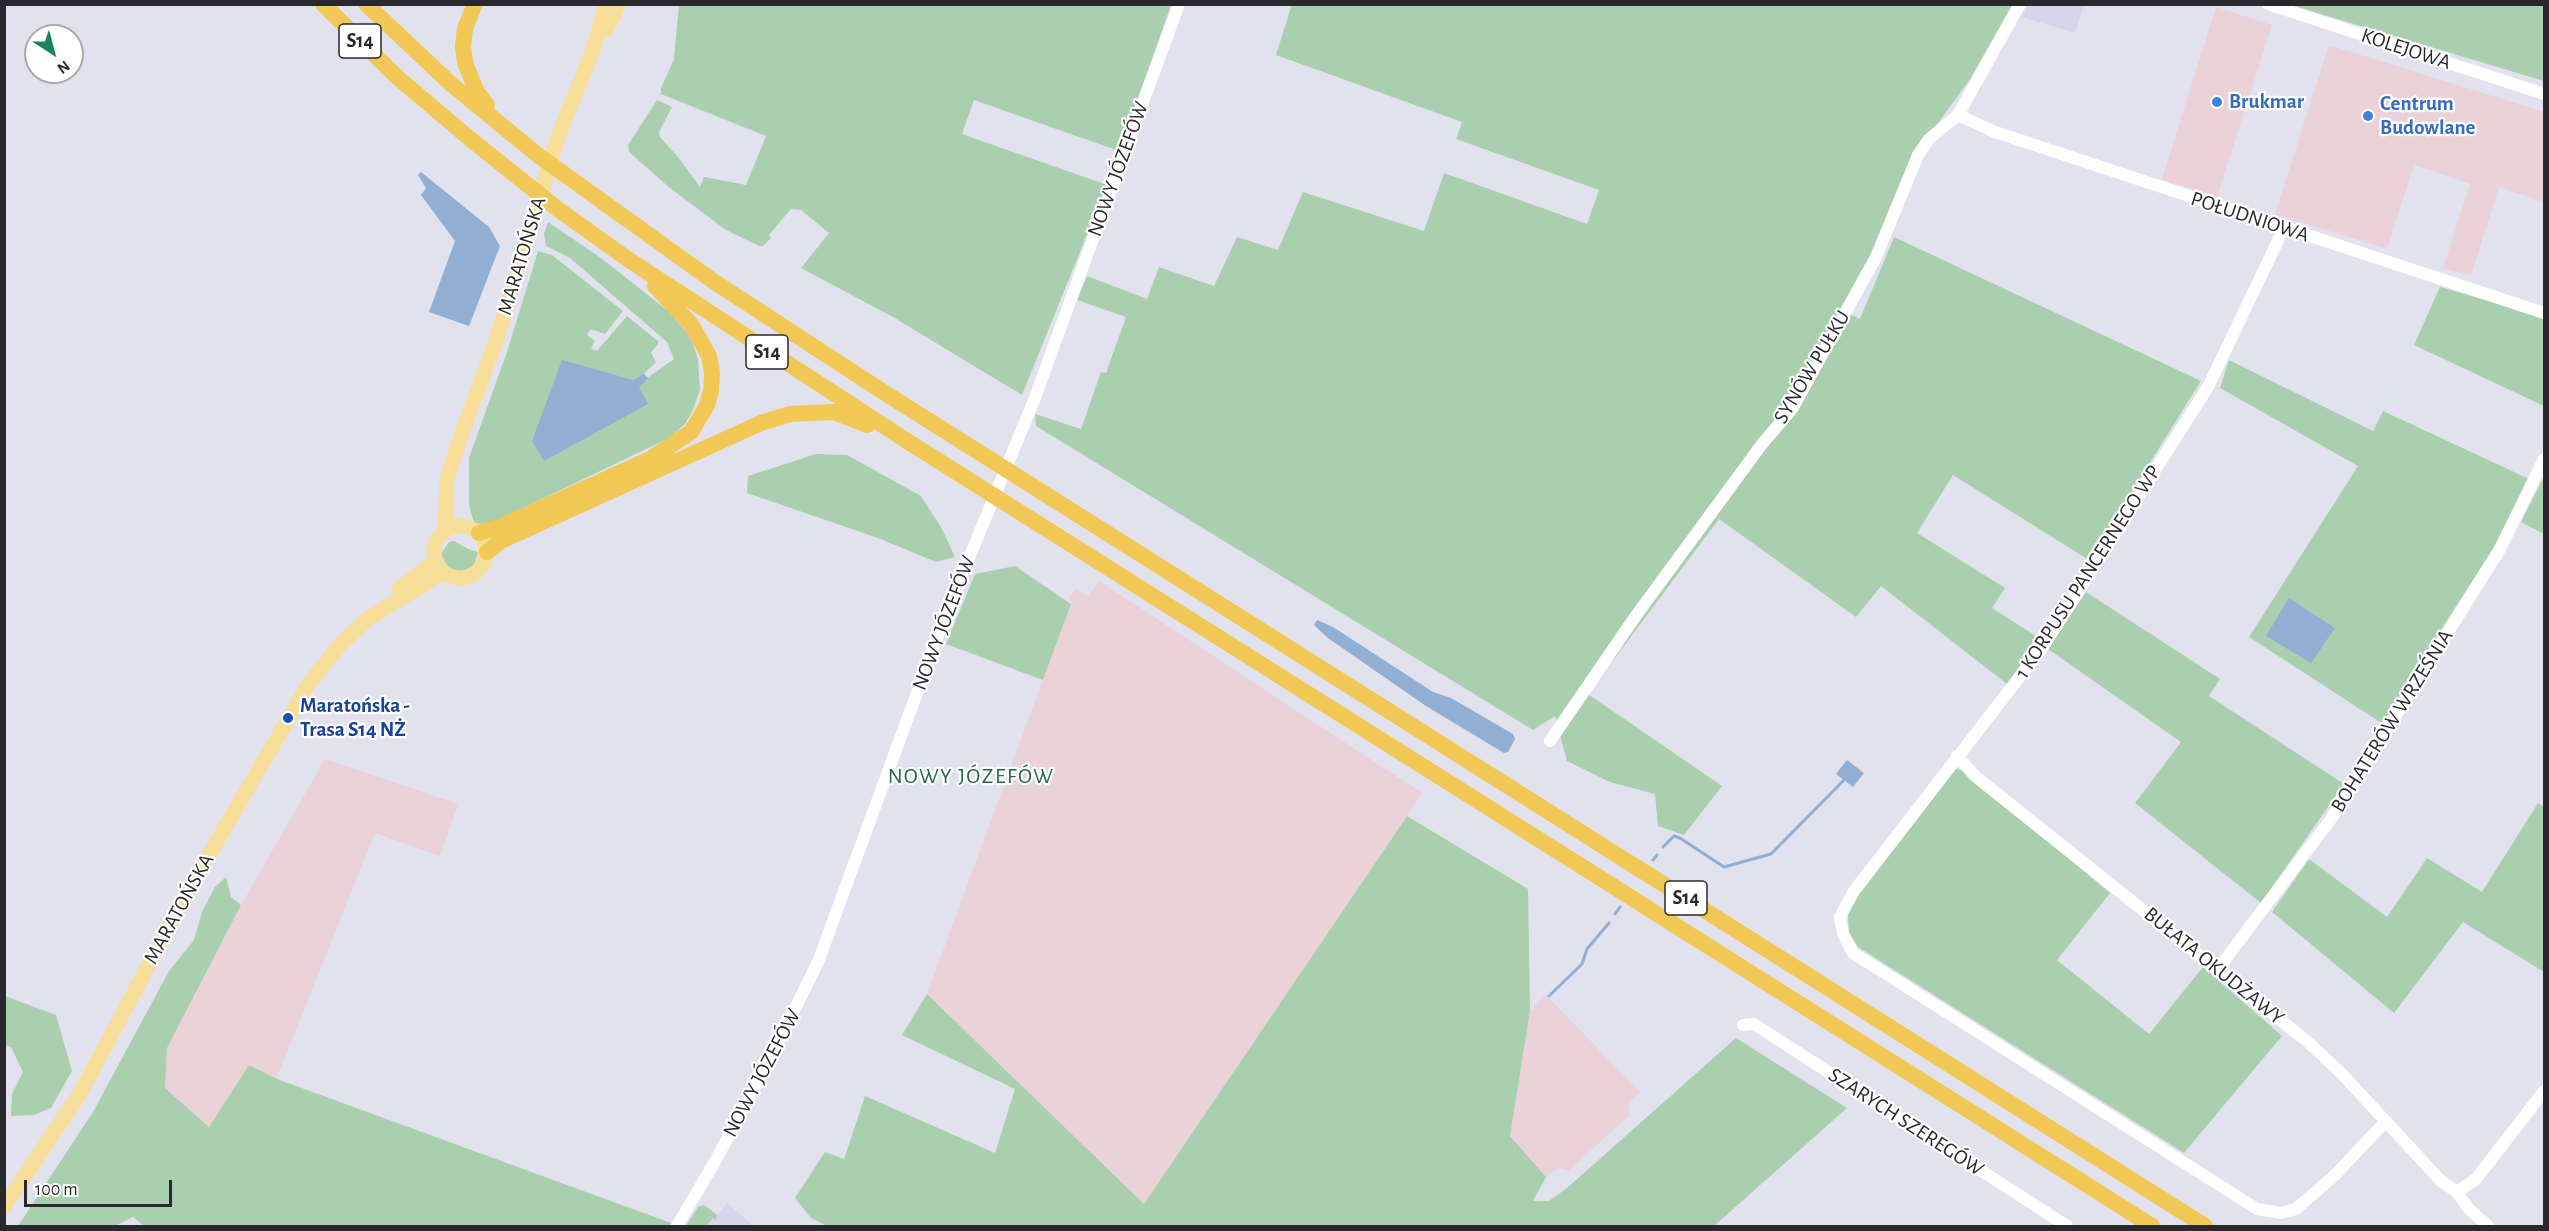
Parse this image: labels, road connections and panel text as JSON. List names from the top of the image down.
{
  "streets": {
    "highway": ["S14"],
    "main road": ["MARATOŃSKA"],
    "street": [
      "KOLEJOWA",
      "NOWY JÓZEFÓW",
      "POŁUDNIOWA",
      "SYNÓW PUŁKU",
      "1 KORPUSU PANCERNEGO WP",
      "BOHATERÓW WRZEŚNIA",
      "BUŁATA OKUDŻAWY",
      "SZARYCH SZEREGÓW"
    ]
  },
  "crossings": [
    ["POŁUDNIOWA", "SYNÓW PUŁKU"],
    ["POŁUDNIOWA", "1 KORPUSU PANCERNEGO WP"],
    ["1 KORPUSU PANCERNEGO WP", "BUŁATA OKUDŻAWY"],
    ["BOHATERÓW WRZEŚNIA", "BUŁATA OKUDŻAWY"]
  ],
  "districts": ["NOWY JÓZEFÓW"],
  "places": ["Brukmar", "Centrum Budowlane", "Maratońska - Trasa S14 NŻ"],
  "scale_bar": "100 m",
  "north": "bottom right"
}
